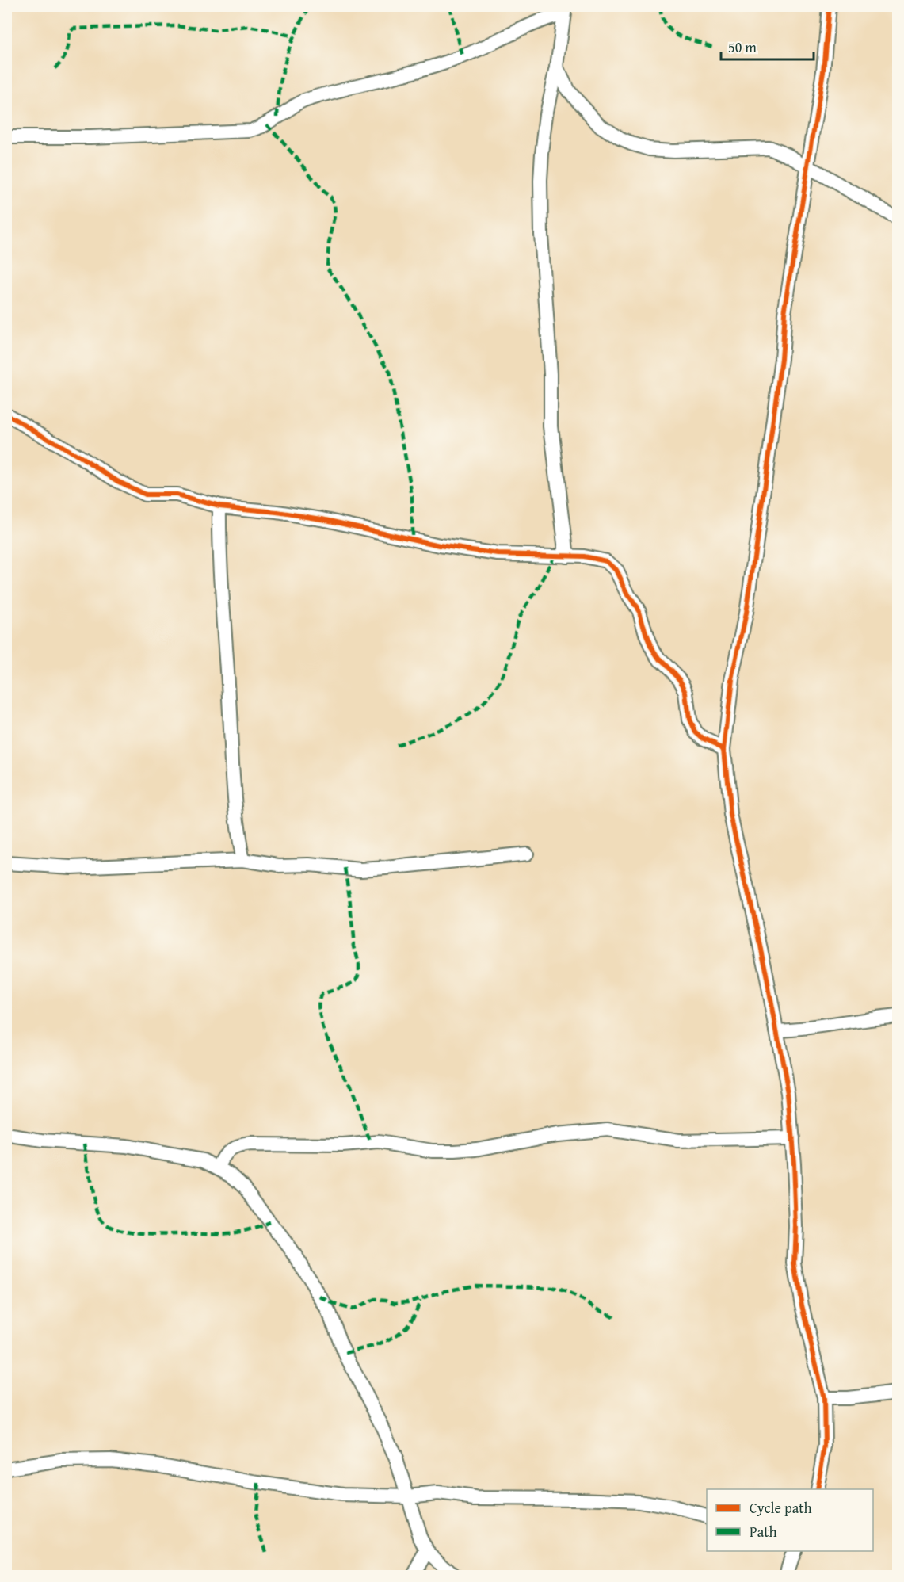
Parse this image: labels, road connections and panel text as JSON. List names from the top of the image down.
{
  "legend": ["Cycle path", "Path"],
  "scale_bar": "50 m"
}
